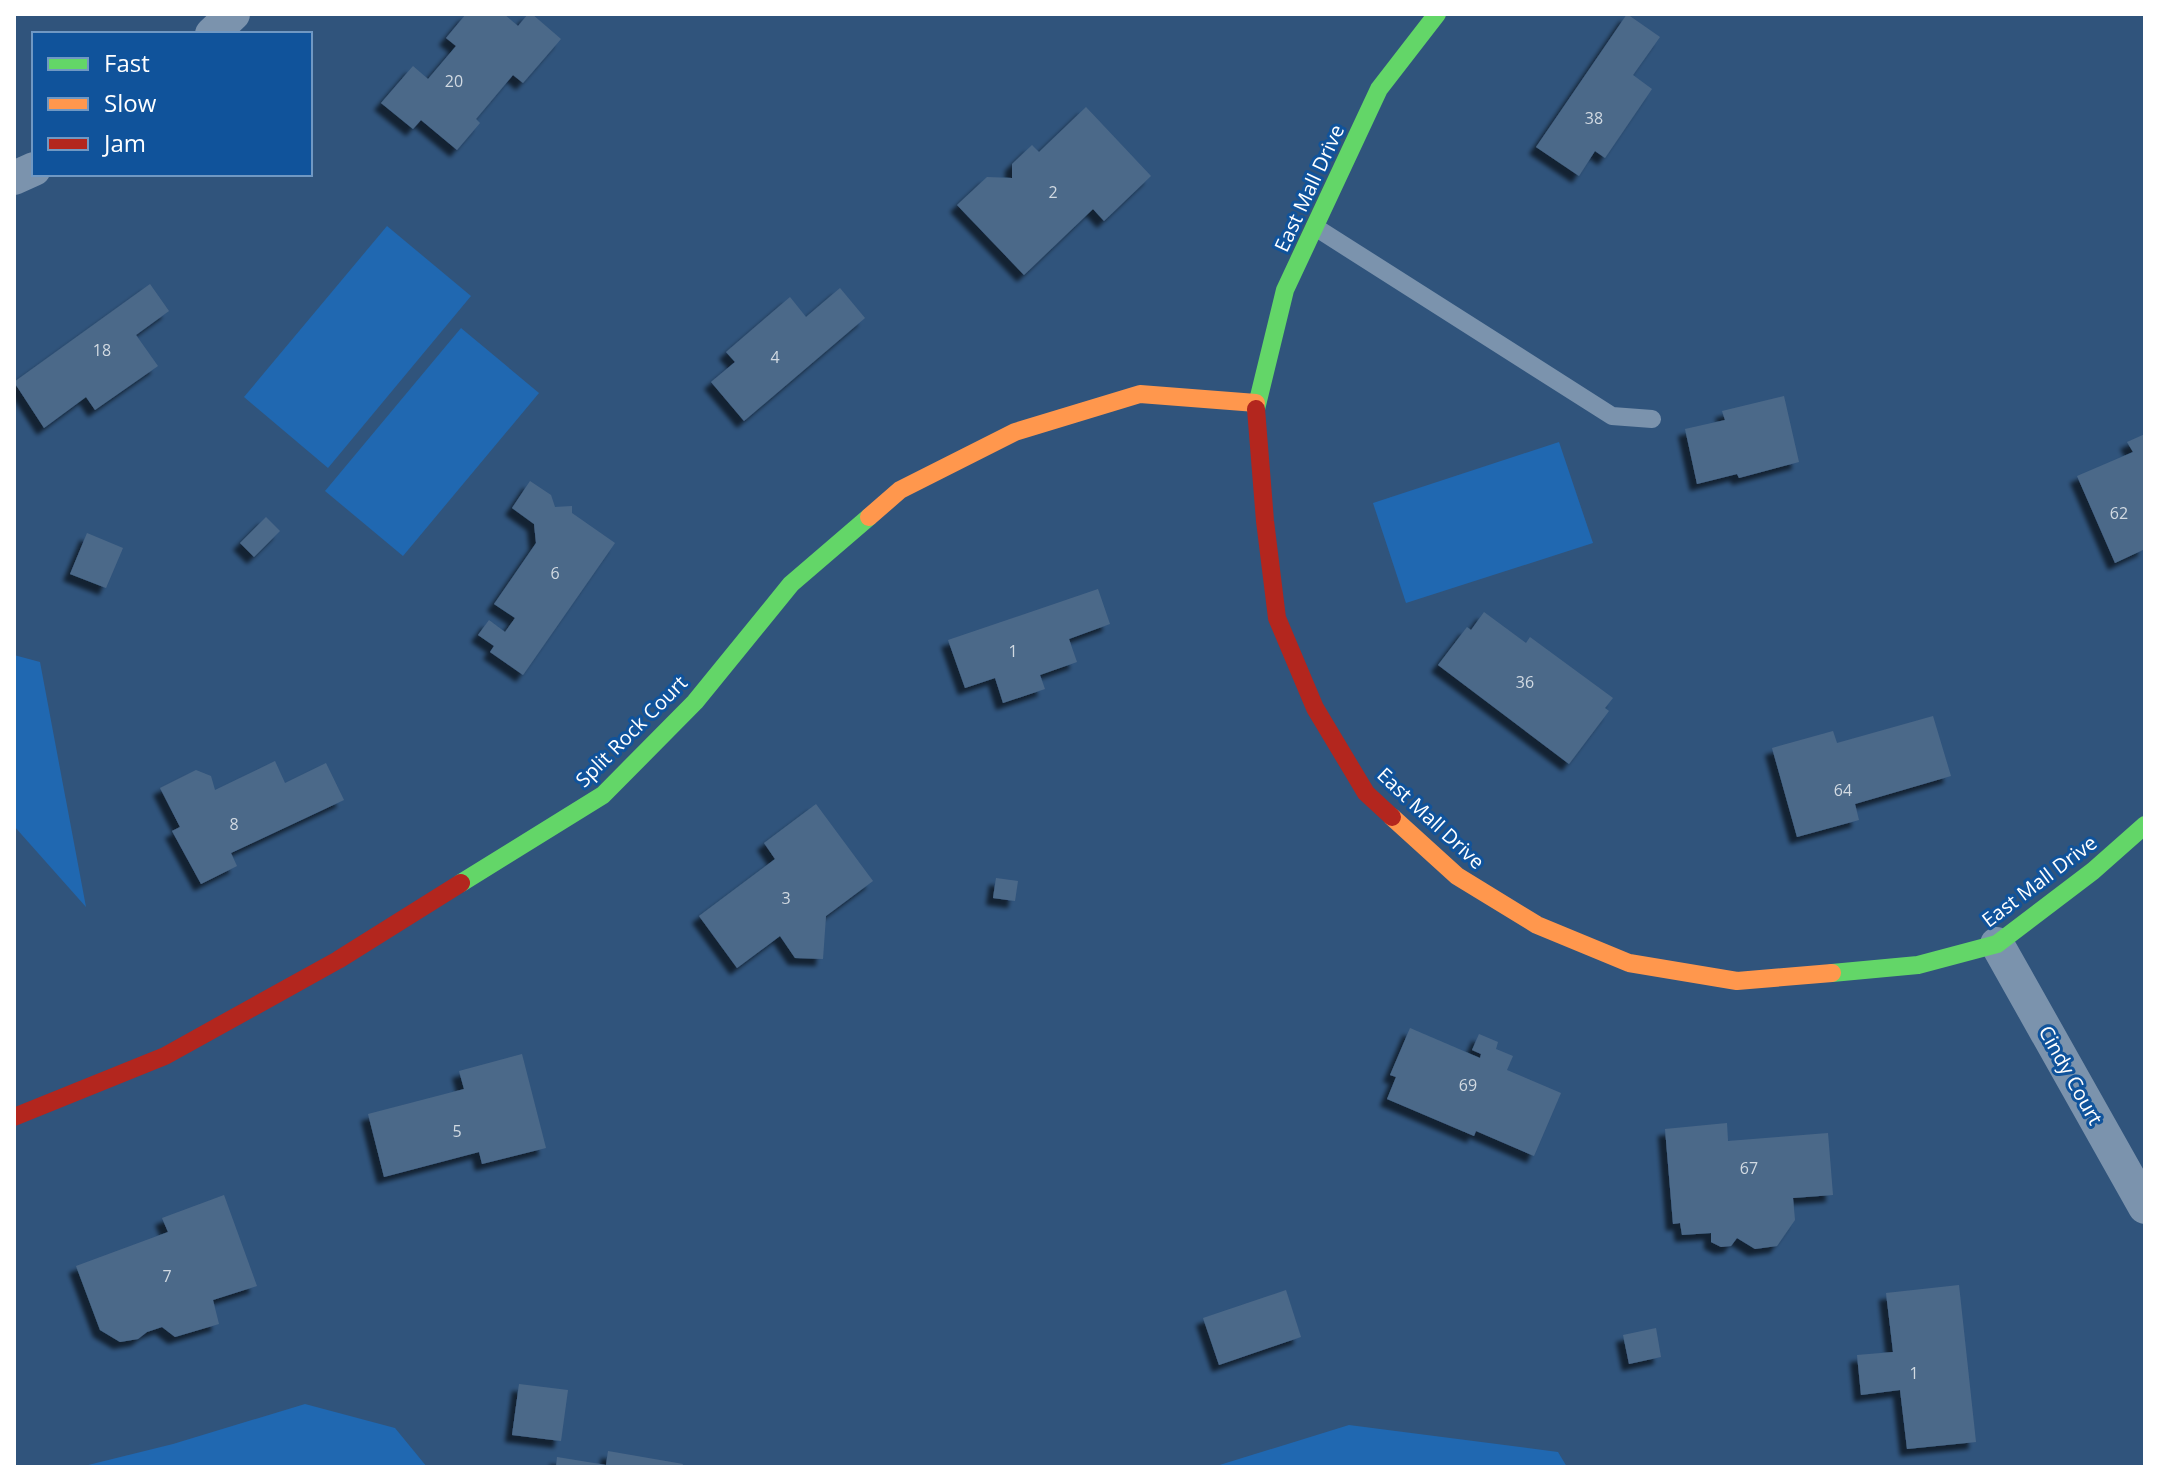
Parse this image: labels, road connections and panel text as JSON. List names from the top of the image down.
{
  "streets": {
    "street": ["East Mall Drive", "Split Rock Court", "Cindy Court"]
  },
  "crossings": [
    ["East Mall Drive", "Split Rock Court"],
    ["East Mall Drive", "Cindy Court"]
  ],
  "house_numbers": [
    "20",
    "38",
    "2",
    "18",
    "4",
    "62",
    "6",
    "1",
    "36",
    "64",
    "8",
    "3",
    "69",
    "5",
    "67",
    "7",
    "1"
  ],
  "legend": ["Fast", "Slow", "Jam"]
}
